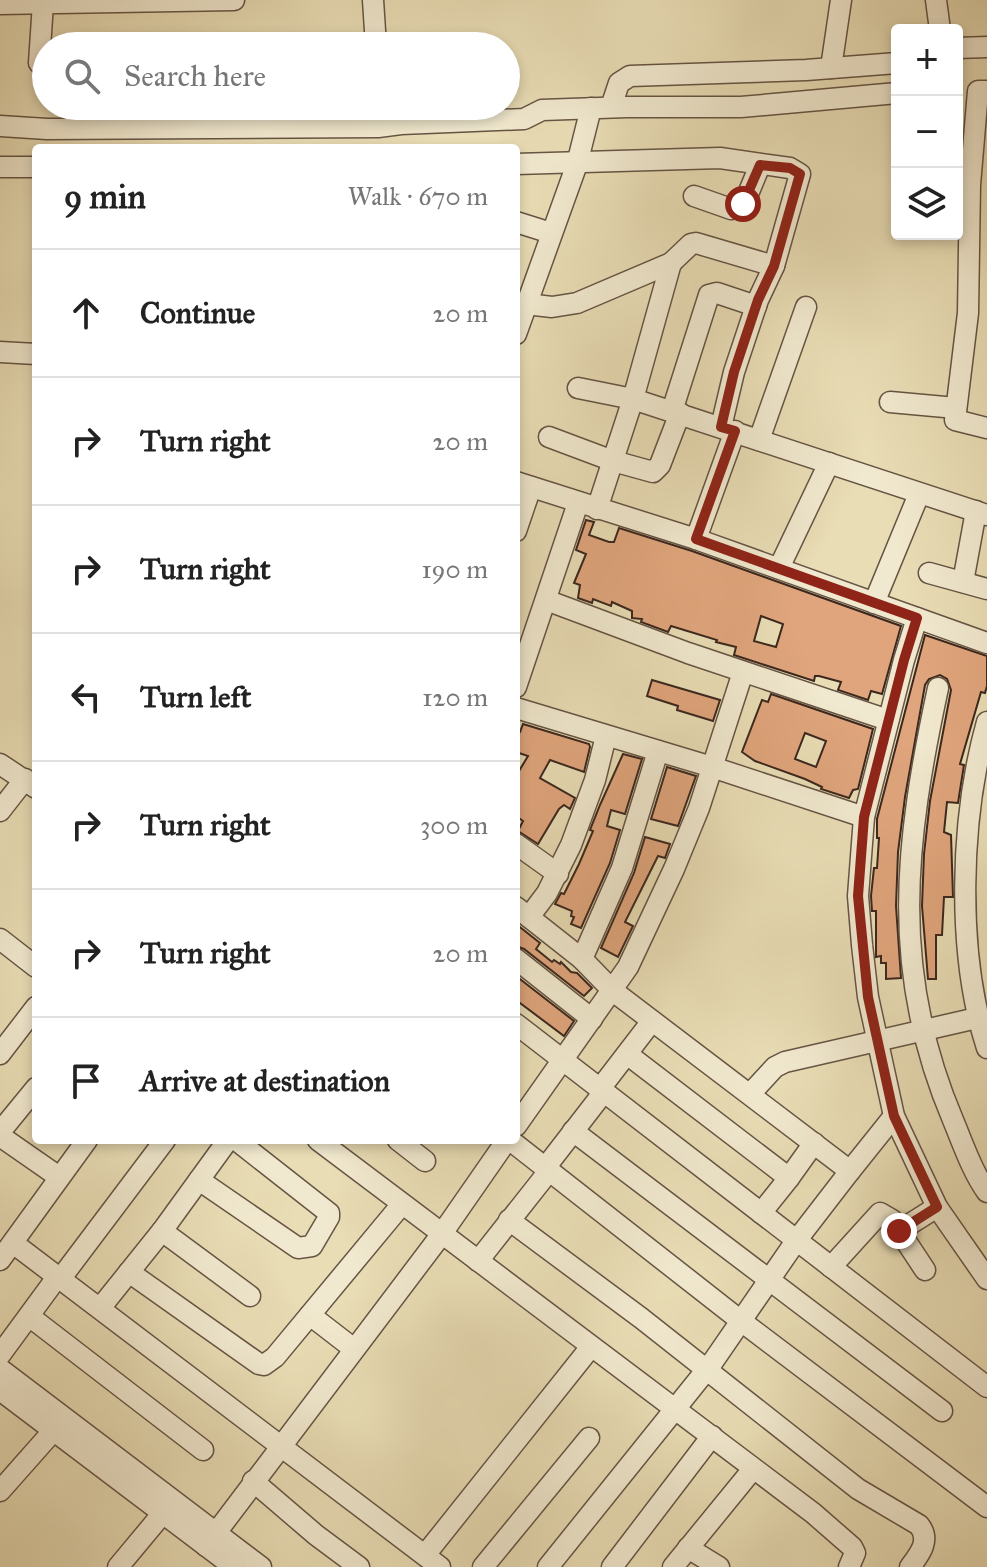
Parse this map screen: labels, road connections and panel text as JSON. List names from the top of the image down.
{
  "page": {
    "map_buttons": ["+", "−"],
    "search": "Search here",
    "heading": ["9 min", "Walk · 670 m"],
    "list": [
      ["Continue", "20 m"],
      ["Turn right", "20 m"],
      ["Turn right", "190 m"],
      ["Turn left", "120 m"],
      ["Turn right", "300 m"],
      ["Turn right", "20 m"],
      "Arrive at destination"
    ]
  }
}
